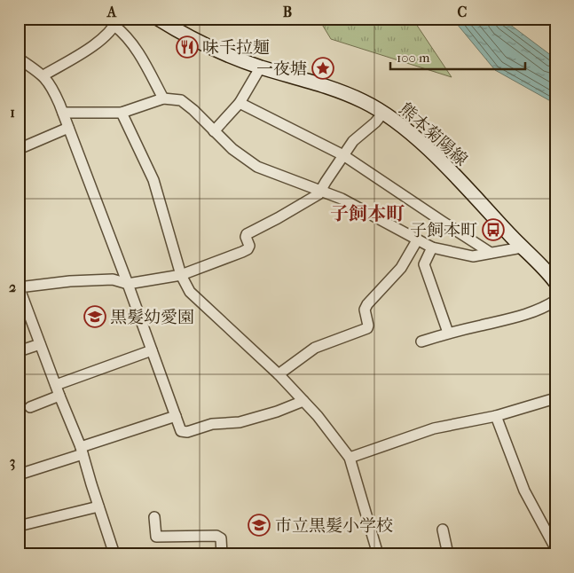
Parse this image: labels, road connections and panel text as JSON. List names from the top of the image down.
{
  "streets": {
    "main road": ["熊本菊陽線"]
  },
  "districts": ["子飼本町"],
  "places": {
    "restaurant": ["味千拉麺"],
    "place": ["一夜塘"],
    "bus stop": ["子飼本町"],
    "school or university": ["黒髪幼愛園", "市立黒髪小学校"]
  },
  "scale_bar": "100 m",
  "grid": {
    "columns": ["A", "B", "C"],
    "rows": ["1", "2", "3"]
  }
}
